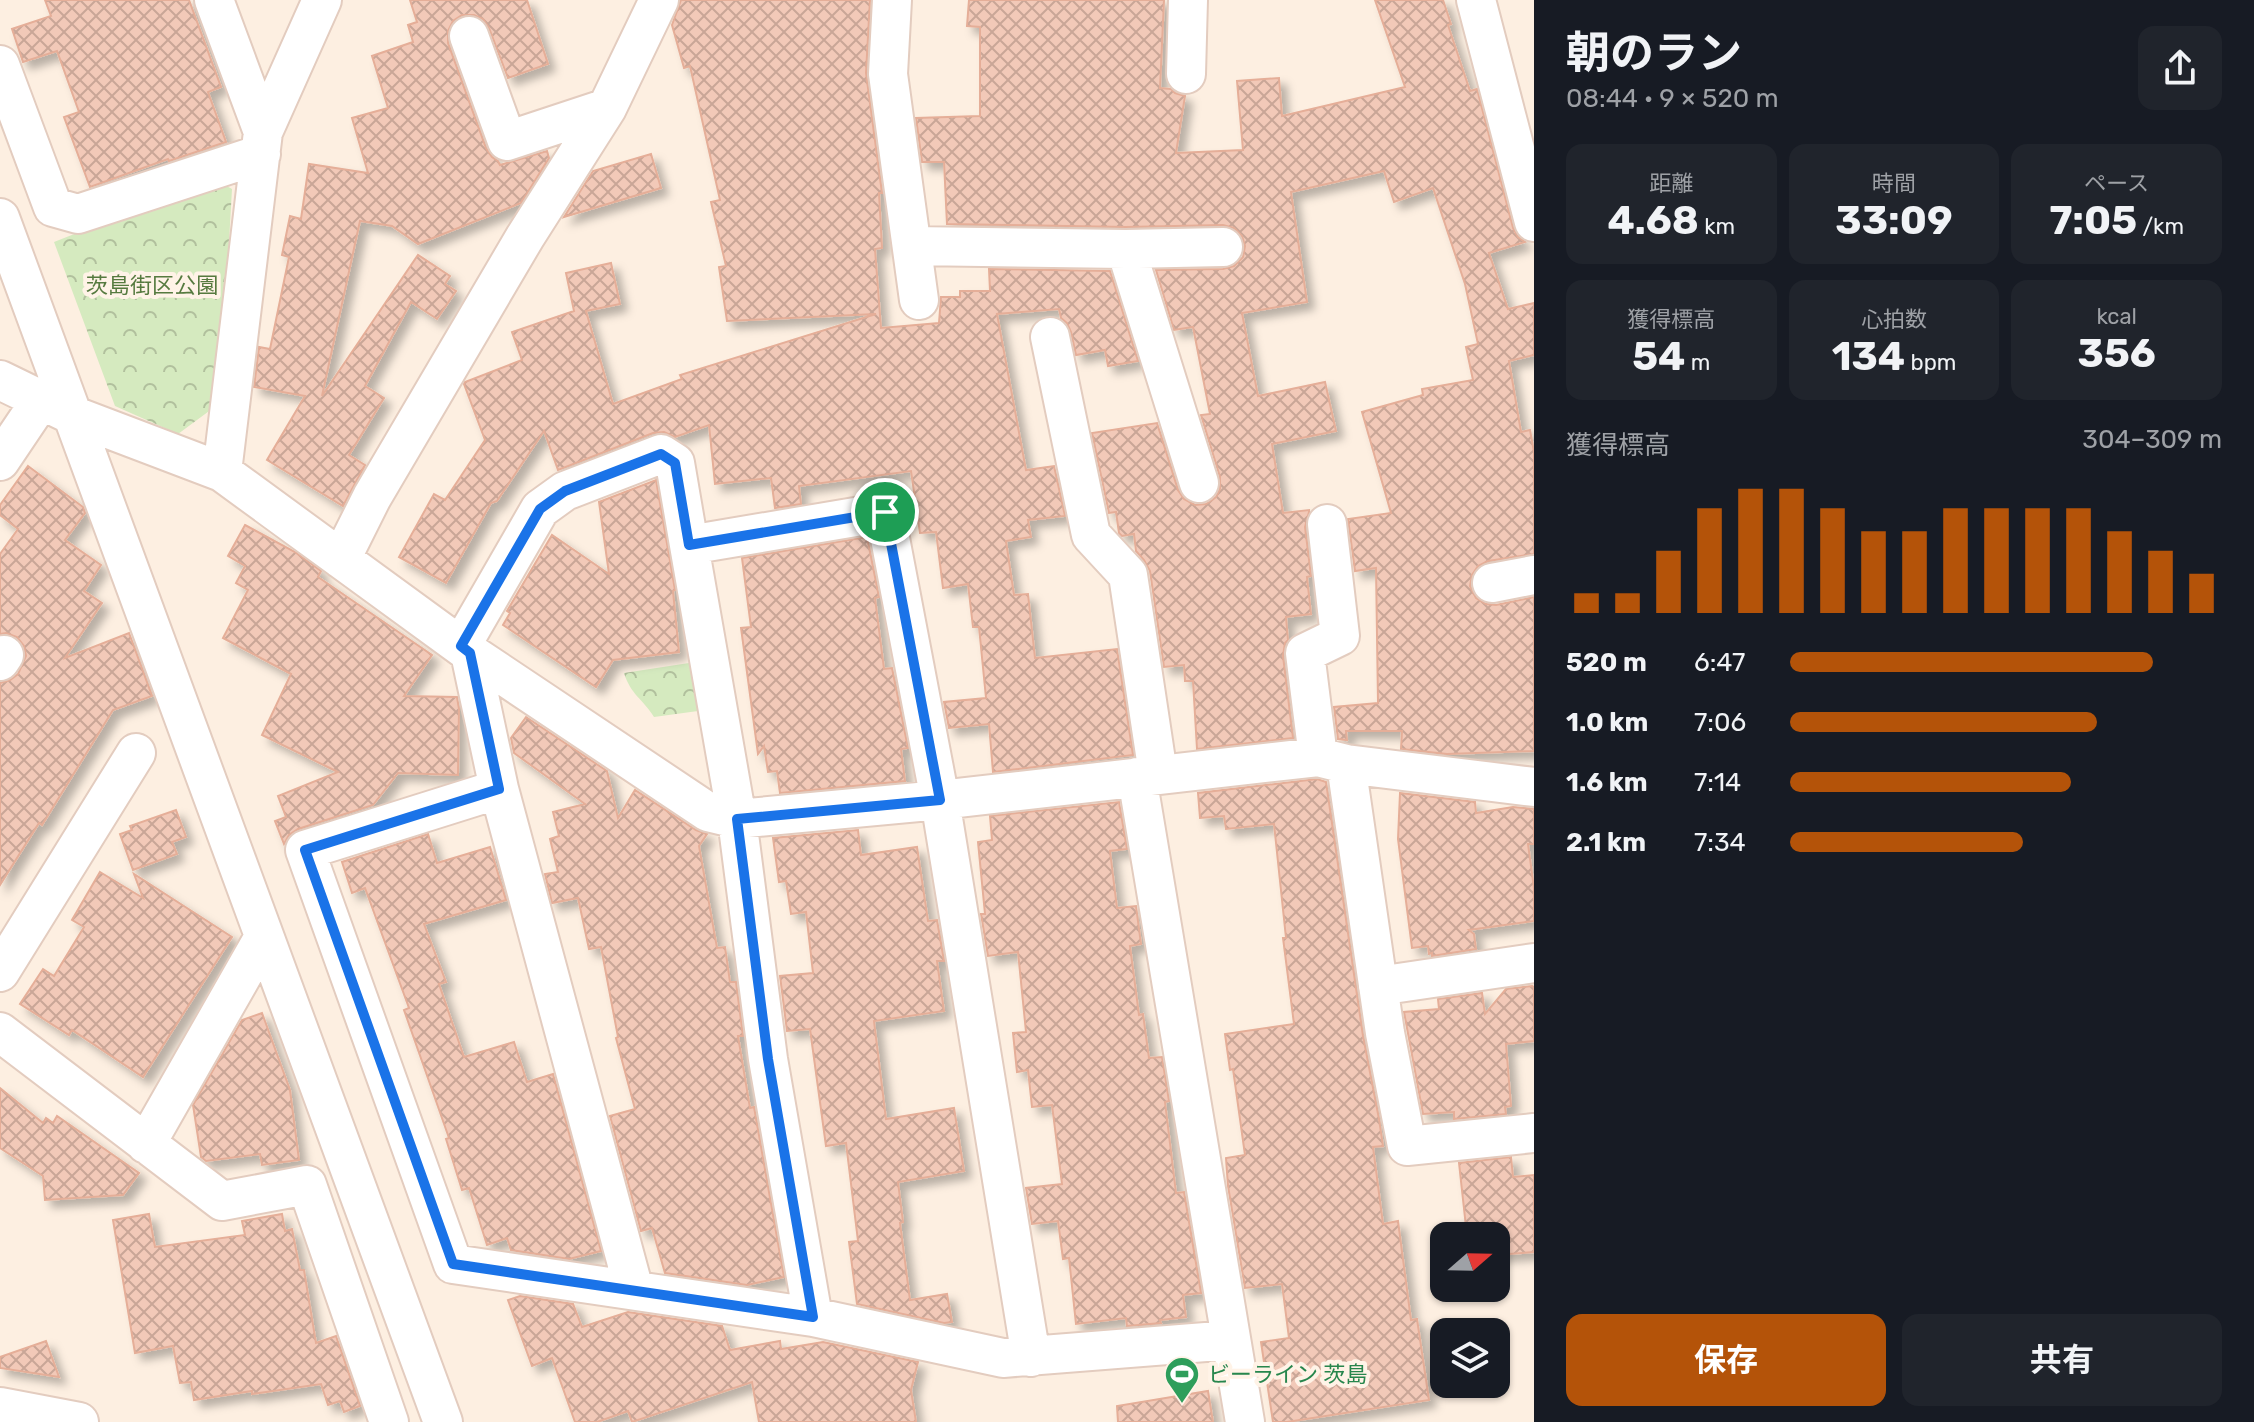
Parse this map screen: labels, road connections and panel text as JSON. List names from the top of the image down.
{
  "parks": ["茨島街区公園"],
  "places": {
    "sports": ["ビーライン 茨島"]
  },
  "north": "right",
  "page": {
    "heading": ["朝のラン", "08:44 · 9 × 520 m"],
    "stats": [
      ["距離", "4.68 km"],
      ["時間", "33:09"],
      ["ペース", "7:05 /km"],
      ["獲得標高", "54 m"],
      ["心拍数", "134 bpm"],
      ["kcal", "356"]
    ],
    "chart": ["獲得標高", "304–309 m"],
    "list": [
      {
        "name": "520 m",
        "note": "6:47"
      },
      {
        "name": "1.0 km",
        "note": "7:06"
      },
      {
        "name": "1.6 km",
        "note": "7:14"
      },
      {
        "name": "2.1 km",
        "note": "7:34"
      }
    ],
    "buttons": ["保存", "共有"]
  }
}
